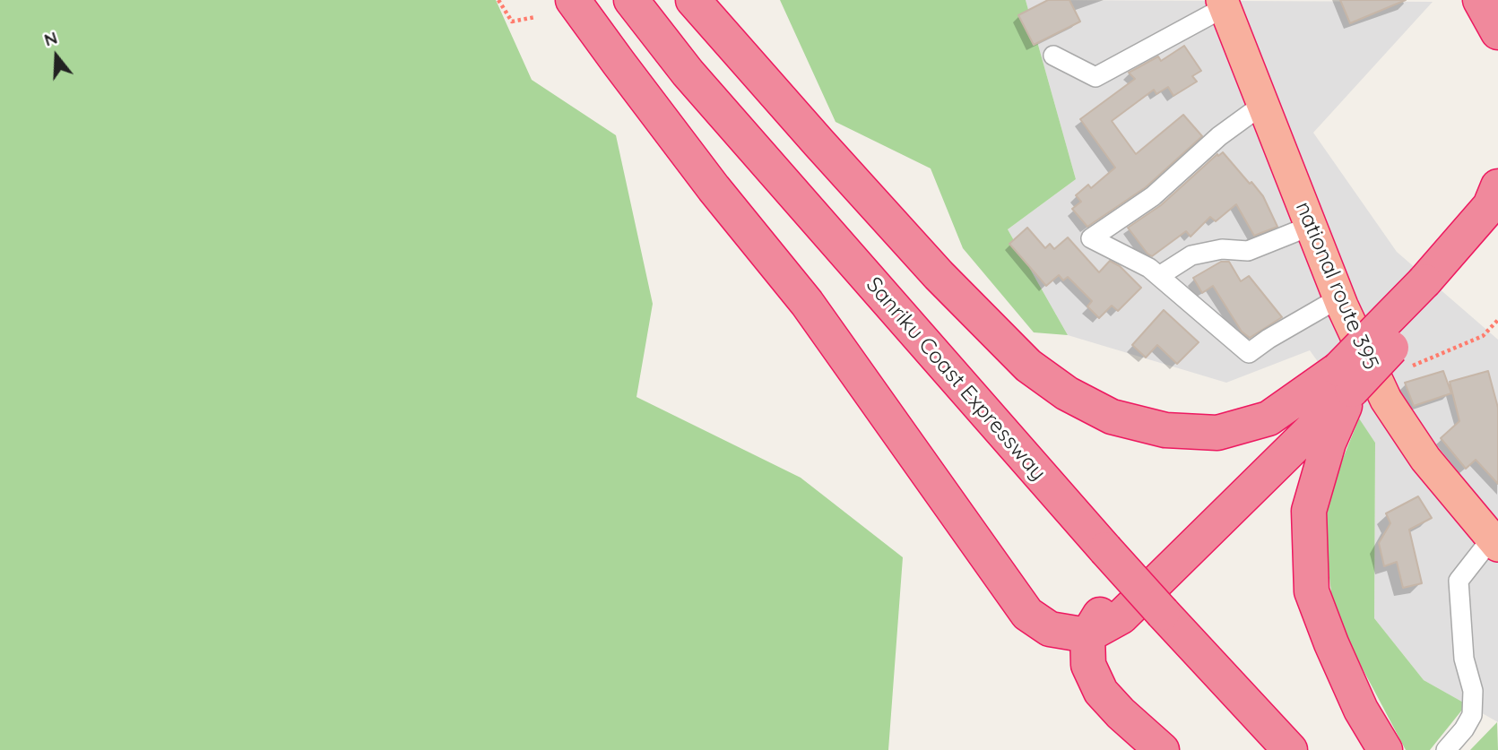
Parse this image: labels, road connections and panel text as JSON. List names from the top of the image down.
{
  "streets": {
    "highway": ["national route 395", "Sanriku Coast Expressway"]
  },
  "north": "top"
}
